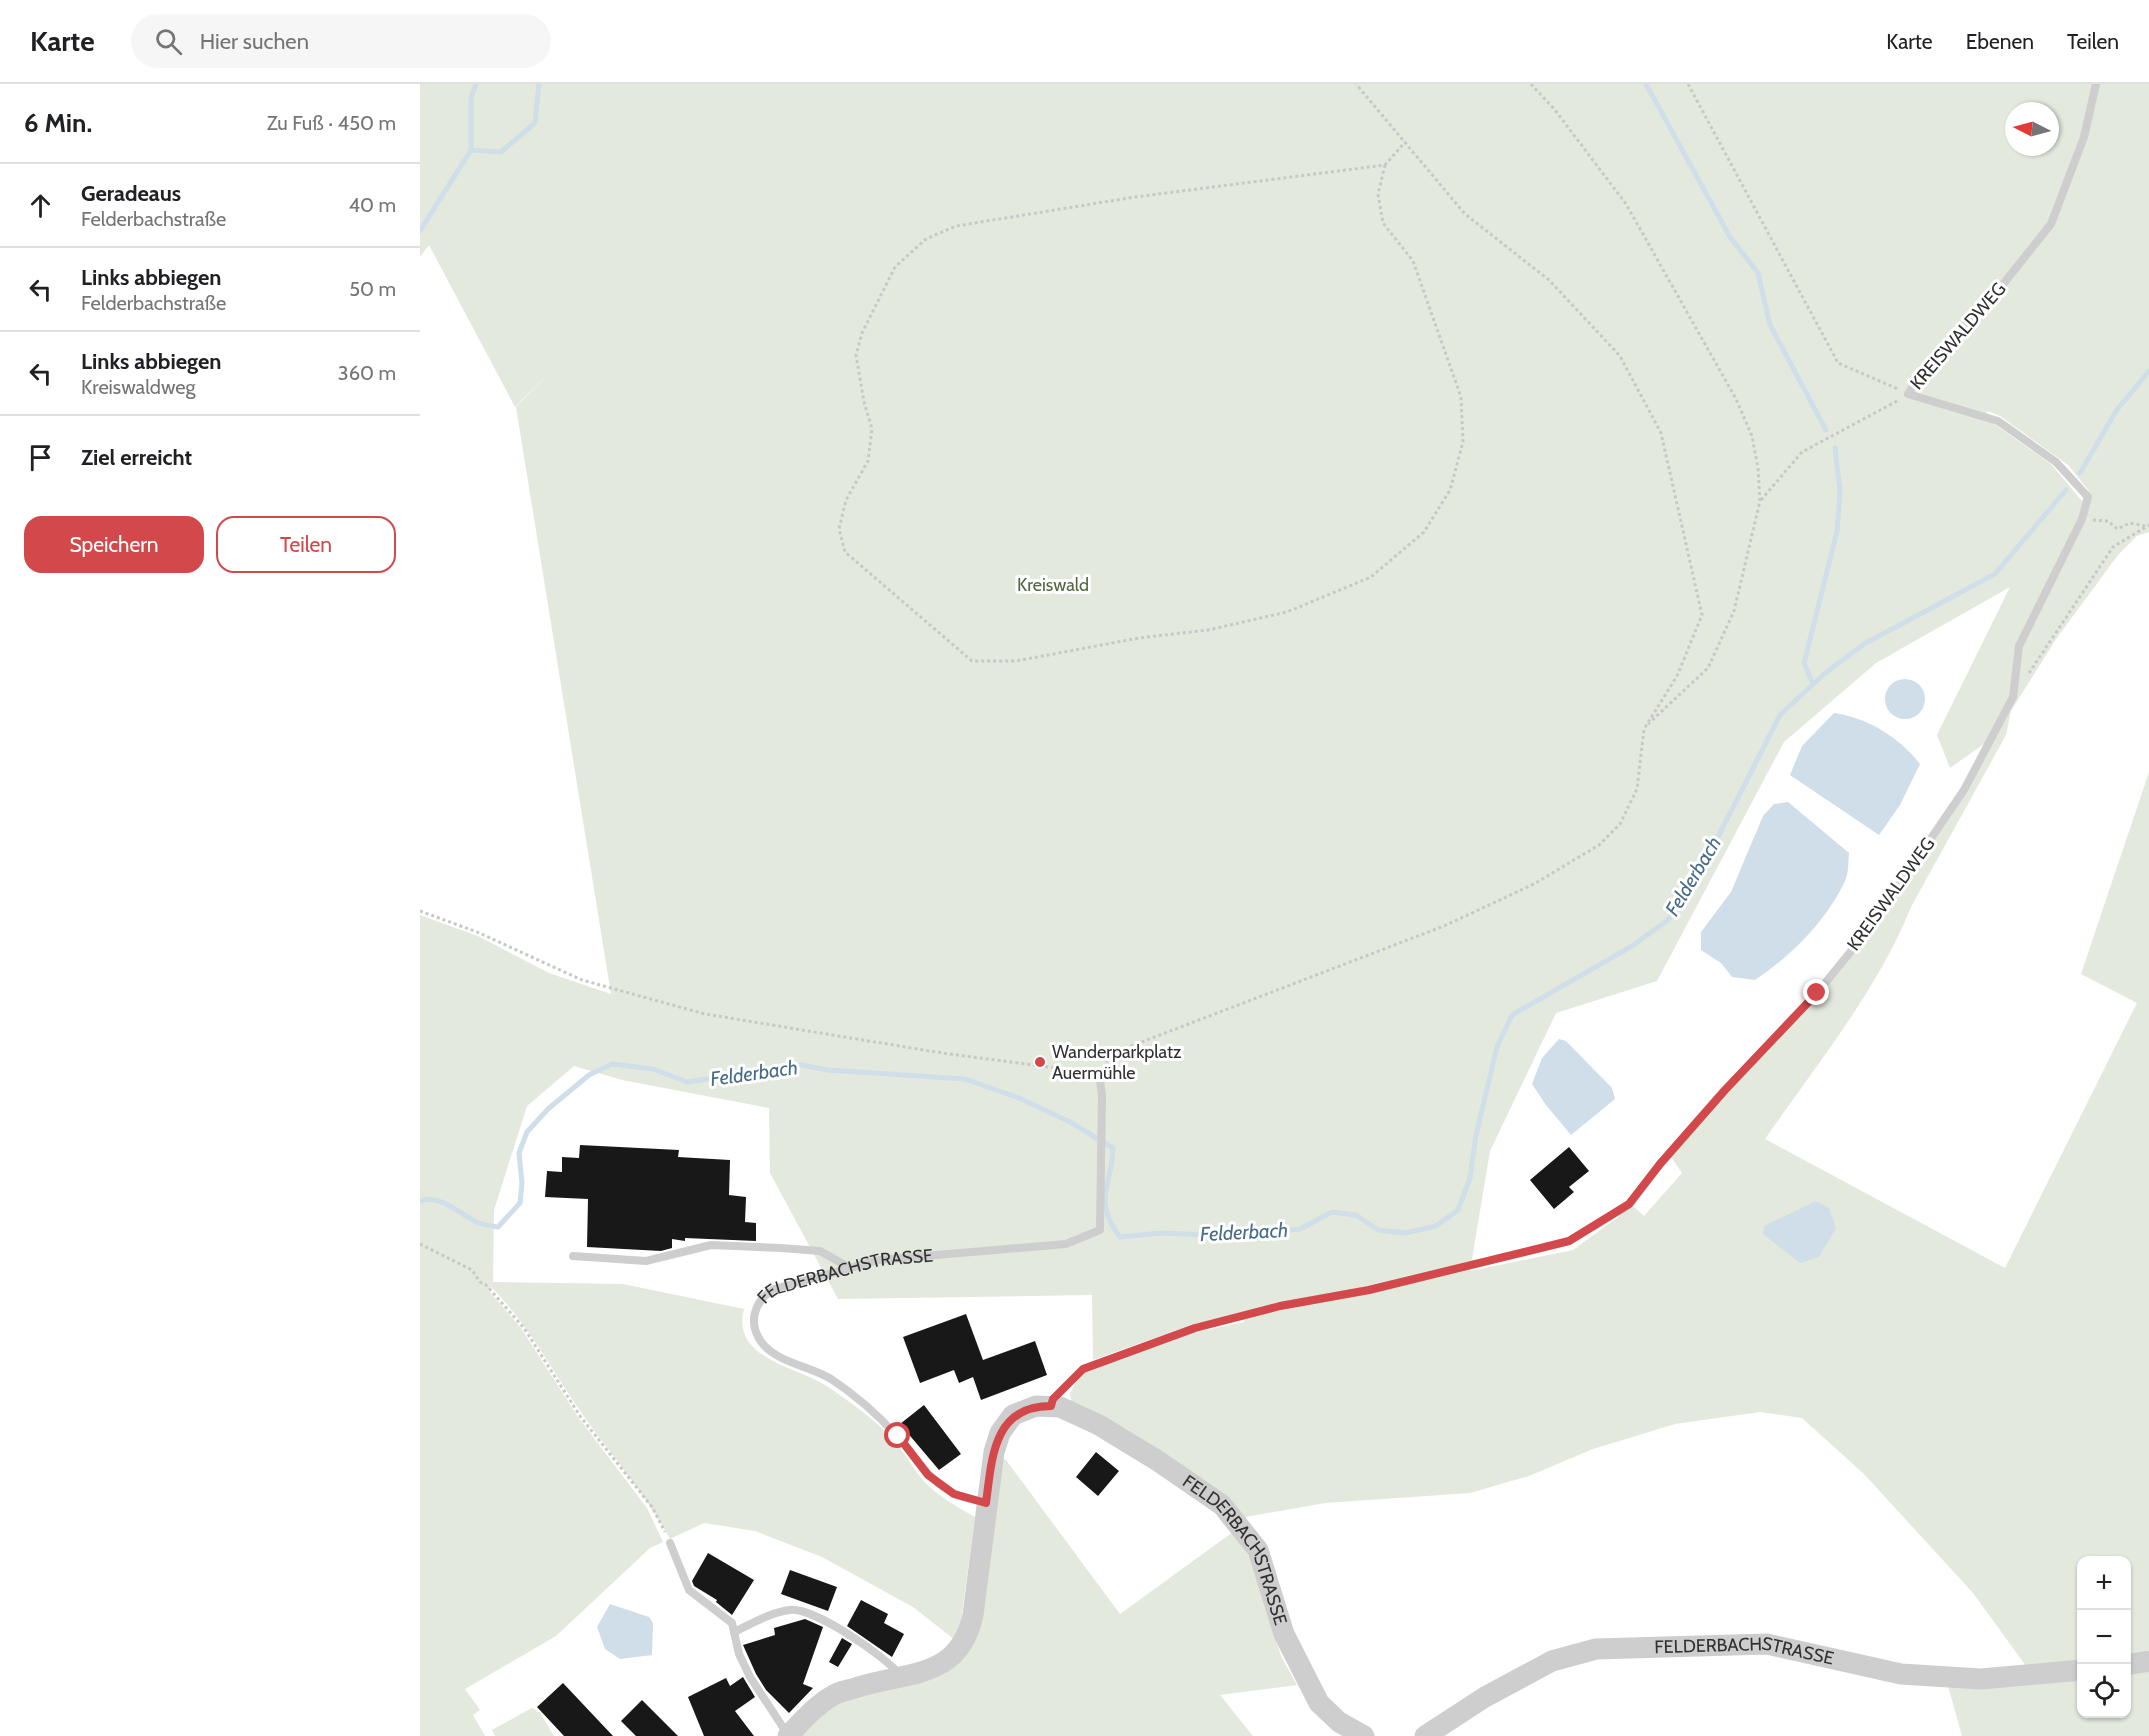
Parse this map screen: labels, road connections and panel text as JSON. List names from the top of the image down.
{
  "streets": {
    "street": ["FELDERBACHSTRASSE"],
    "lane": ["KREISWALDWEG"]
  },
  "crossings": [
    ["KREISWALDWEG", "FELDERBACHSTRASSE"]
  ],
  "water": ["Felderbach"],
  "parks": ["Kreiswald"],
  "places": ["Wanderparkplatz Auermühle"],
  "north": "left",
  "page": {
    "header": "Karte",
    "search": "Hier suchen",
    "nav": ["Karte", "Ebenen", "Teilen"],
    "heading": ["6 Min.", "Zu Fuß · 450 m"],
    "list": [
      ["Geradeaus", "Felderbachstraße", "40 m"],
      ["Links abbiegen", "Felderbachstraße", "50 m"],
      ["Links abbiegen", "Kreiswaldweg", "360 m"],
      "Ziel erreicht"
    ],
    "buttons": ["Speichern", "Teilen"],
    "map_buttons": ["+", "−"]
  }
}
